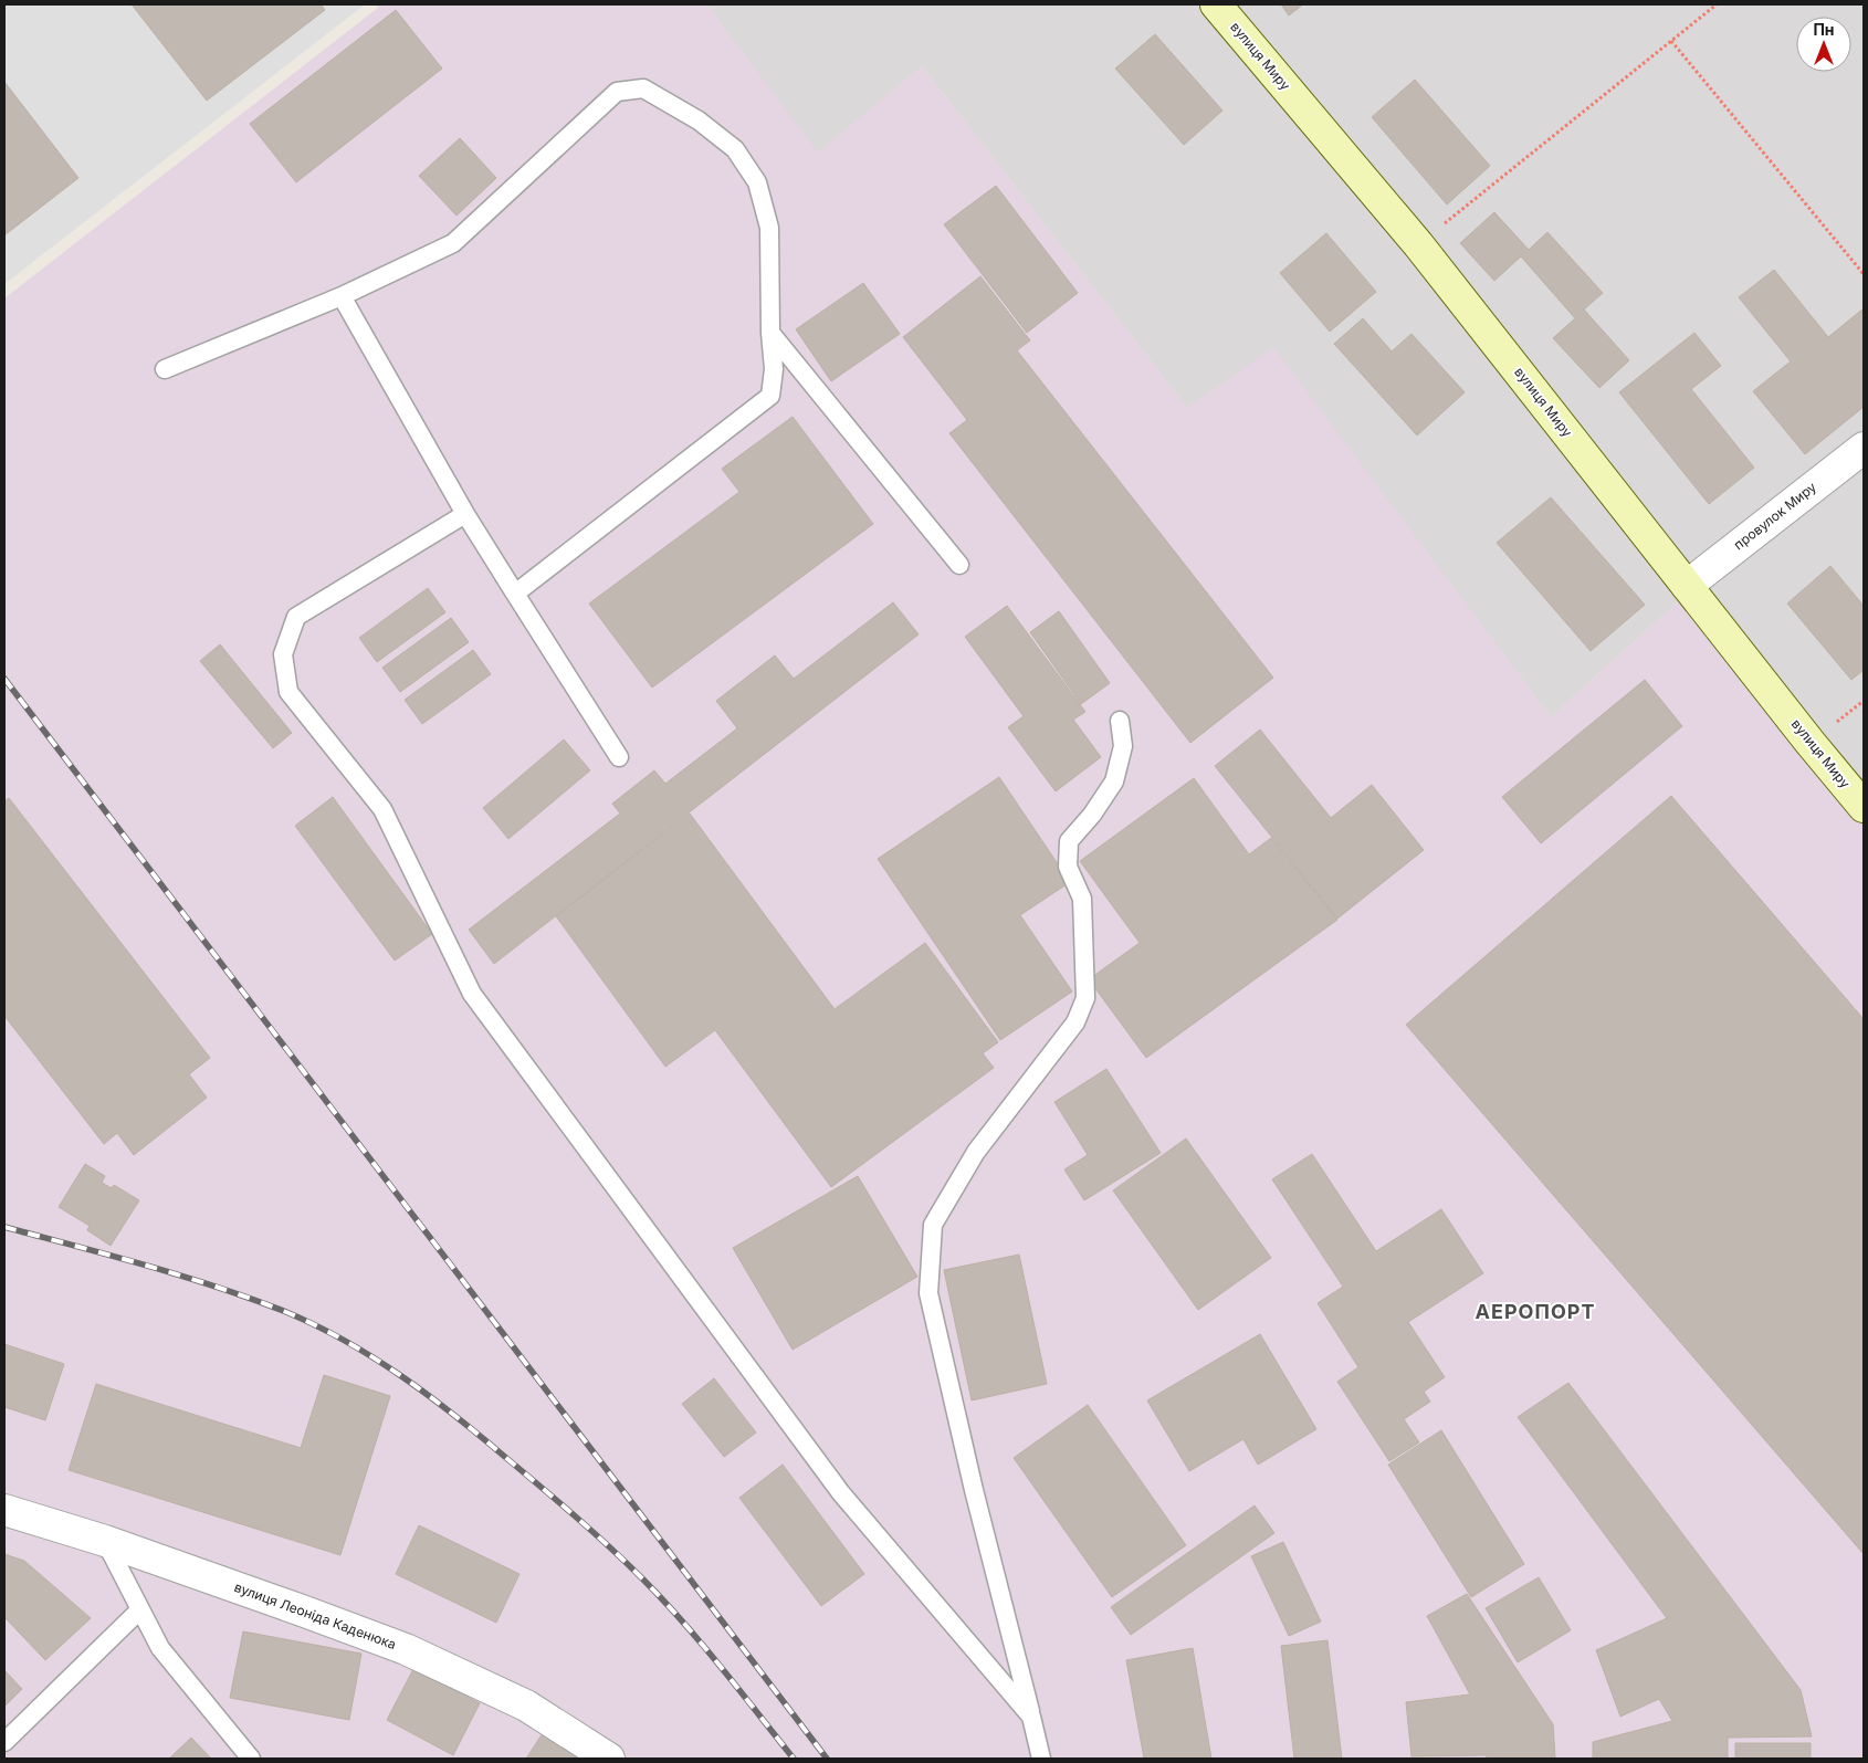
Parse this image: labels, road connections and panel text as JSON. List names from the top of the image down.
{
  "streets": {
    "main road": ["вулиця Миру"],
    "street": ["провулок Миру", "вулиця Леоніда Каденюка"]
  },
  "crossings": [
    ["вулиця Миру", "провулок Миру"]
  ],
  "districts": ["АЕРОПОРТ"],
  "north": "top"
}
